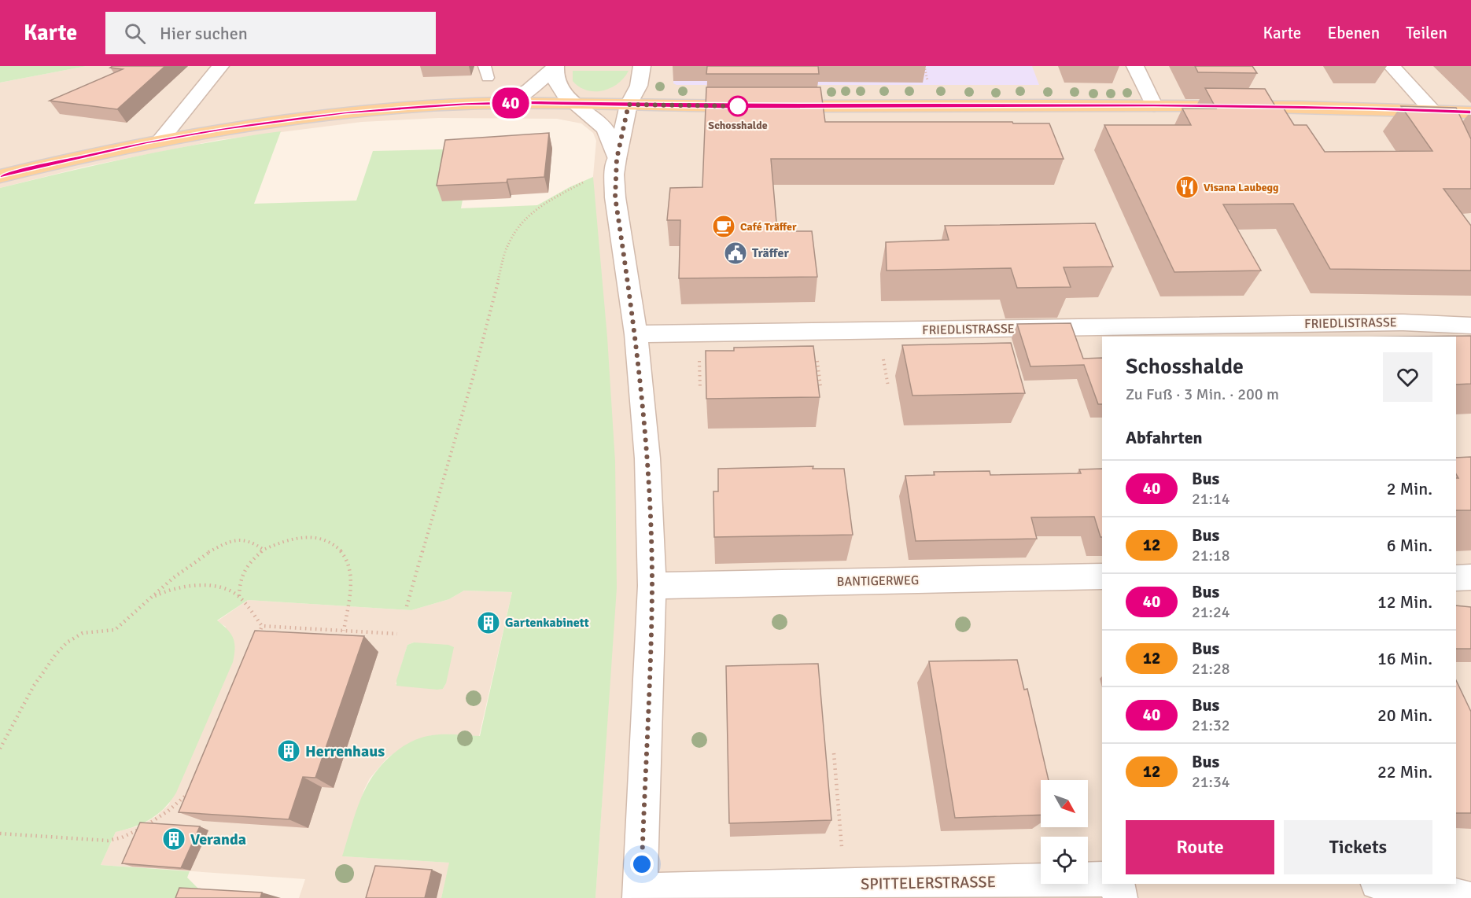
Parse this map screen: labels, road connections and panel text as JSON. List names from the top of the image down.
{
  "streets": {
    "street": ["FRIEDLISTRASSE", "BANTIGERWEG", "SPITTELERSTRASSE"]
  },
  "places": {
    "other": ["Schosshalde"],
    "restaurant": ["Visana Laubegg"],
    "cafe": ["Café Träffer"],
    "public building": ["Träffer"],
    "building": ["Gartenkabinett", "Herrenhaus", "Veranda"]
  },
  "lines": ["bus line 40"],
  "north": "bottom right",
  "page": {
    "header": "Karte",
    "search": "Hier suchen",
    "nav": ["Karte", "Ebenen", "Teilen"],
    "on_map": "40",
    "heading": [
      ["Schosshalde", "Zu Fuß · 3 Min. · 200 m"],
      "Abfahrten"
    ],
    "list": [
      {
        "mark": "40",
        "name": "Bus",
        "note": "21:14",
        "value": "2 Min."
      },
      {
        "mark": "12",
        "name": "Bus",
        "note": "21:18",
        "value": "6 Min."
      },
      {
        "mark": "40",
        "name": "Bus",
        "note": "21:24",
        "value": "12 Min."
      },
      {
        "mark": "12",
        "name": "Bus",
        "note": "21:28",
        "value": "16 Min."
      },
      {
        "mark": "40",
        "name": "Bus",
        "note": "21:32",
        "value": "20 Min."
      },
      {
        "mark": "12",
        "name": "Bus",
        "note": "21:34",
        "value": "22 Min."
      }
    ],
    "buttons": ["Route", "Tickets"]
  }
}
